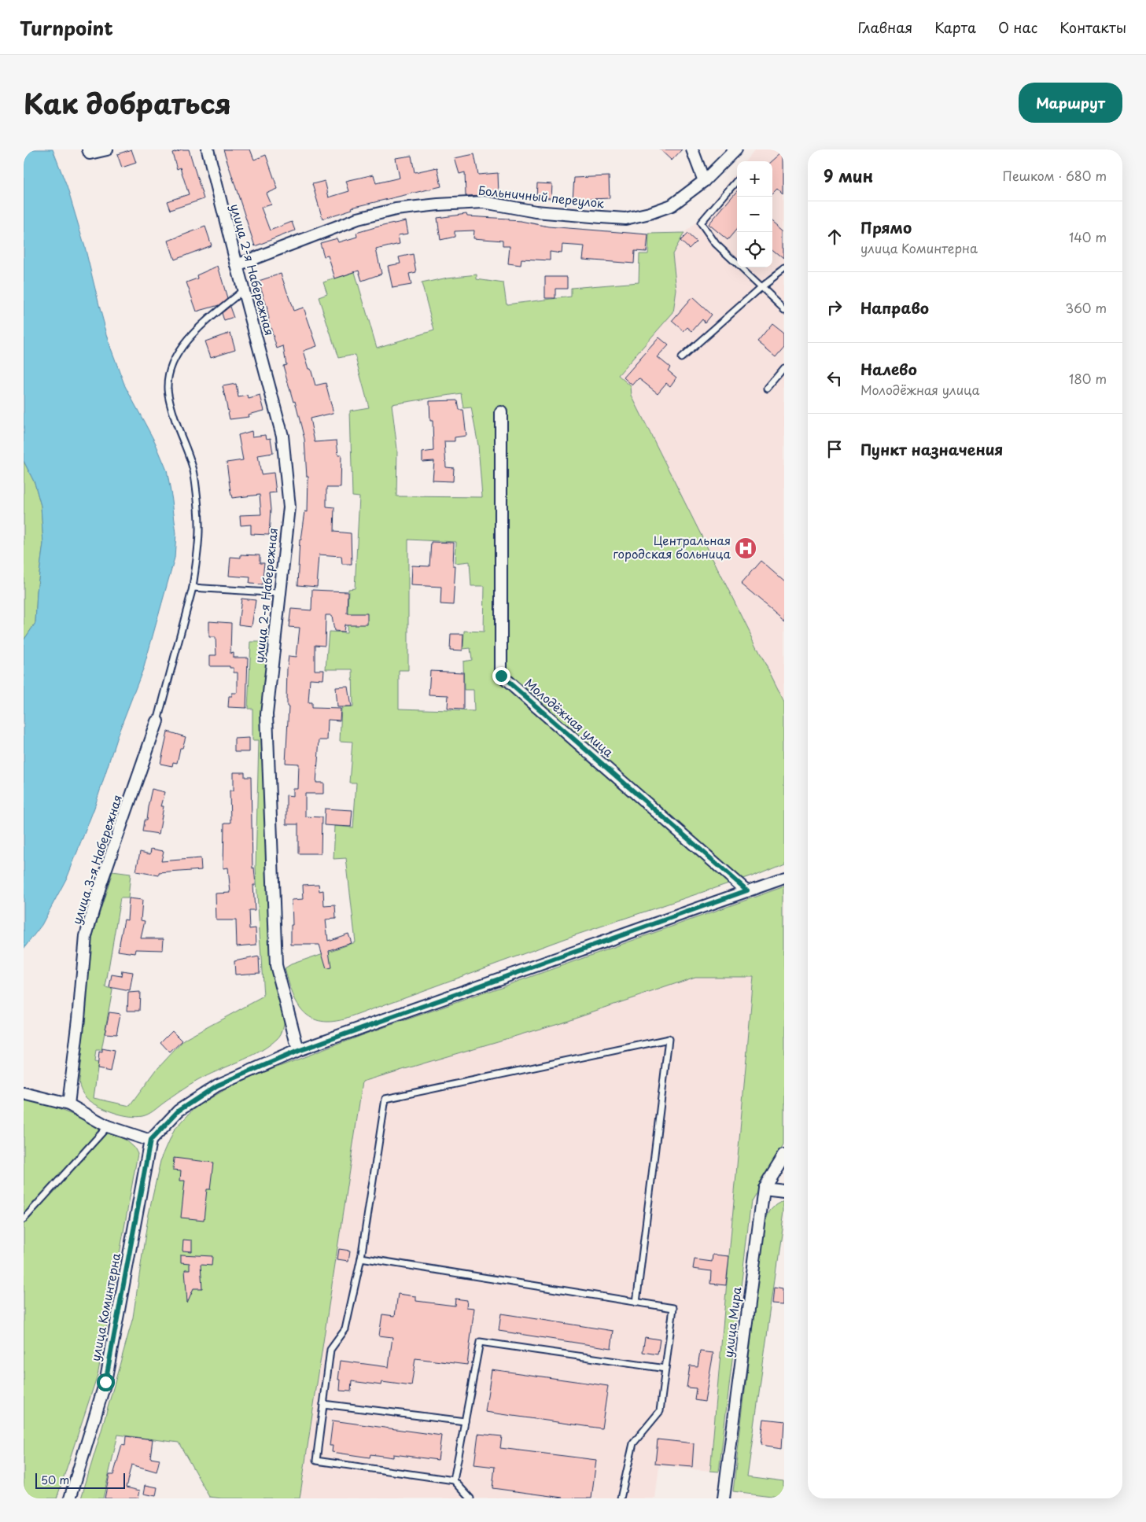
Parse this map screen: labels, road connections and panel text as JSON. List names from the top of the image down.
{
  "streets": {
    "street": [
      "Больничный переулок",
      "улица 2-я Набережная",
      "Молодёжная улица",
      "улица 3-я Набережная",
      "улица Коминтерна",
      "улица Мира"
    ]
  },
  "crossings": [
    ["Больничный переулок", "улица 2-я Набережная"]
  ],
  "places": {
    "hospital": ["Центральная городская больница"]
  },
  "scale_bar": "50 m",
  "page": {
    "header": "Turnpoint",
    "nav": [
      "Главная",
      "Карта",
      "О нас",
      "Контакты"
    ],
    "title": "Как добраться",
    "buttons": "Маршрут",
    "heading": ["9 мин", "Пешком · 680 m"],
    "map_buttons": ["+", "−"],
    "list": [
      ["Прямо", "улица Коминтерна", "140 m"],
      ["Направо", "360 m"],
      ["Налево", "Молодёжная улица", "180 m"],
      "Пункт назначения"
    ],
    "scale": "50 m"
  }
}
